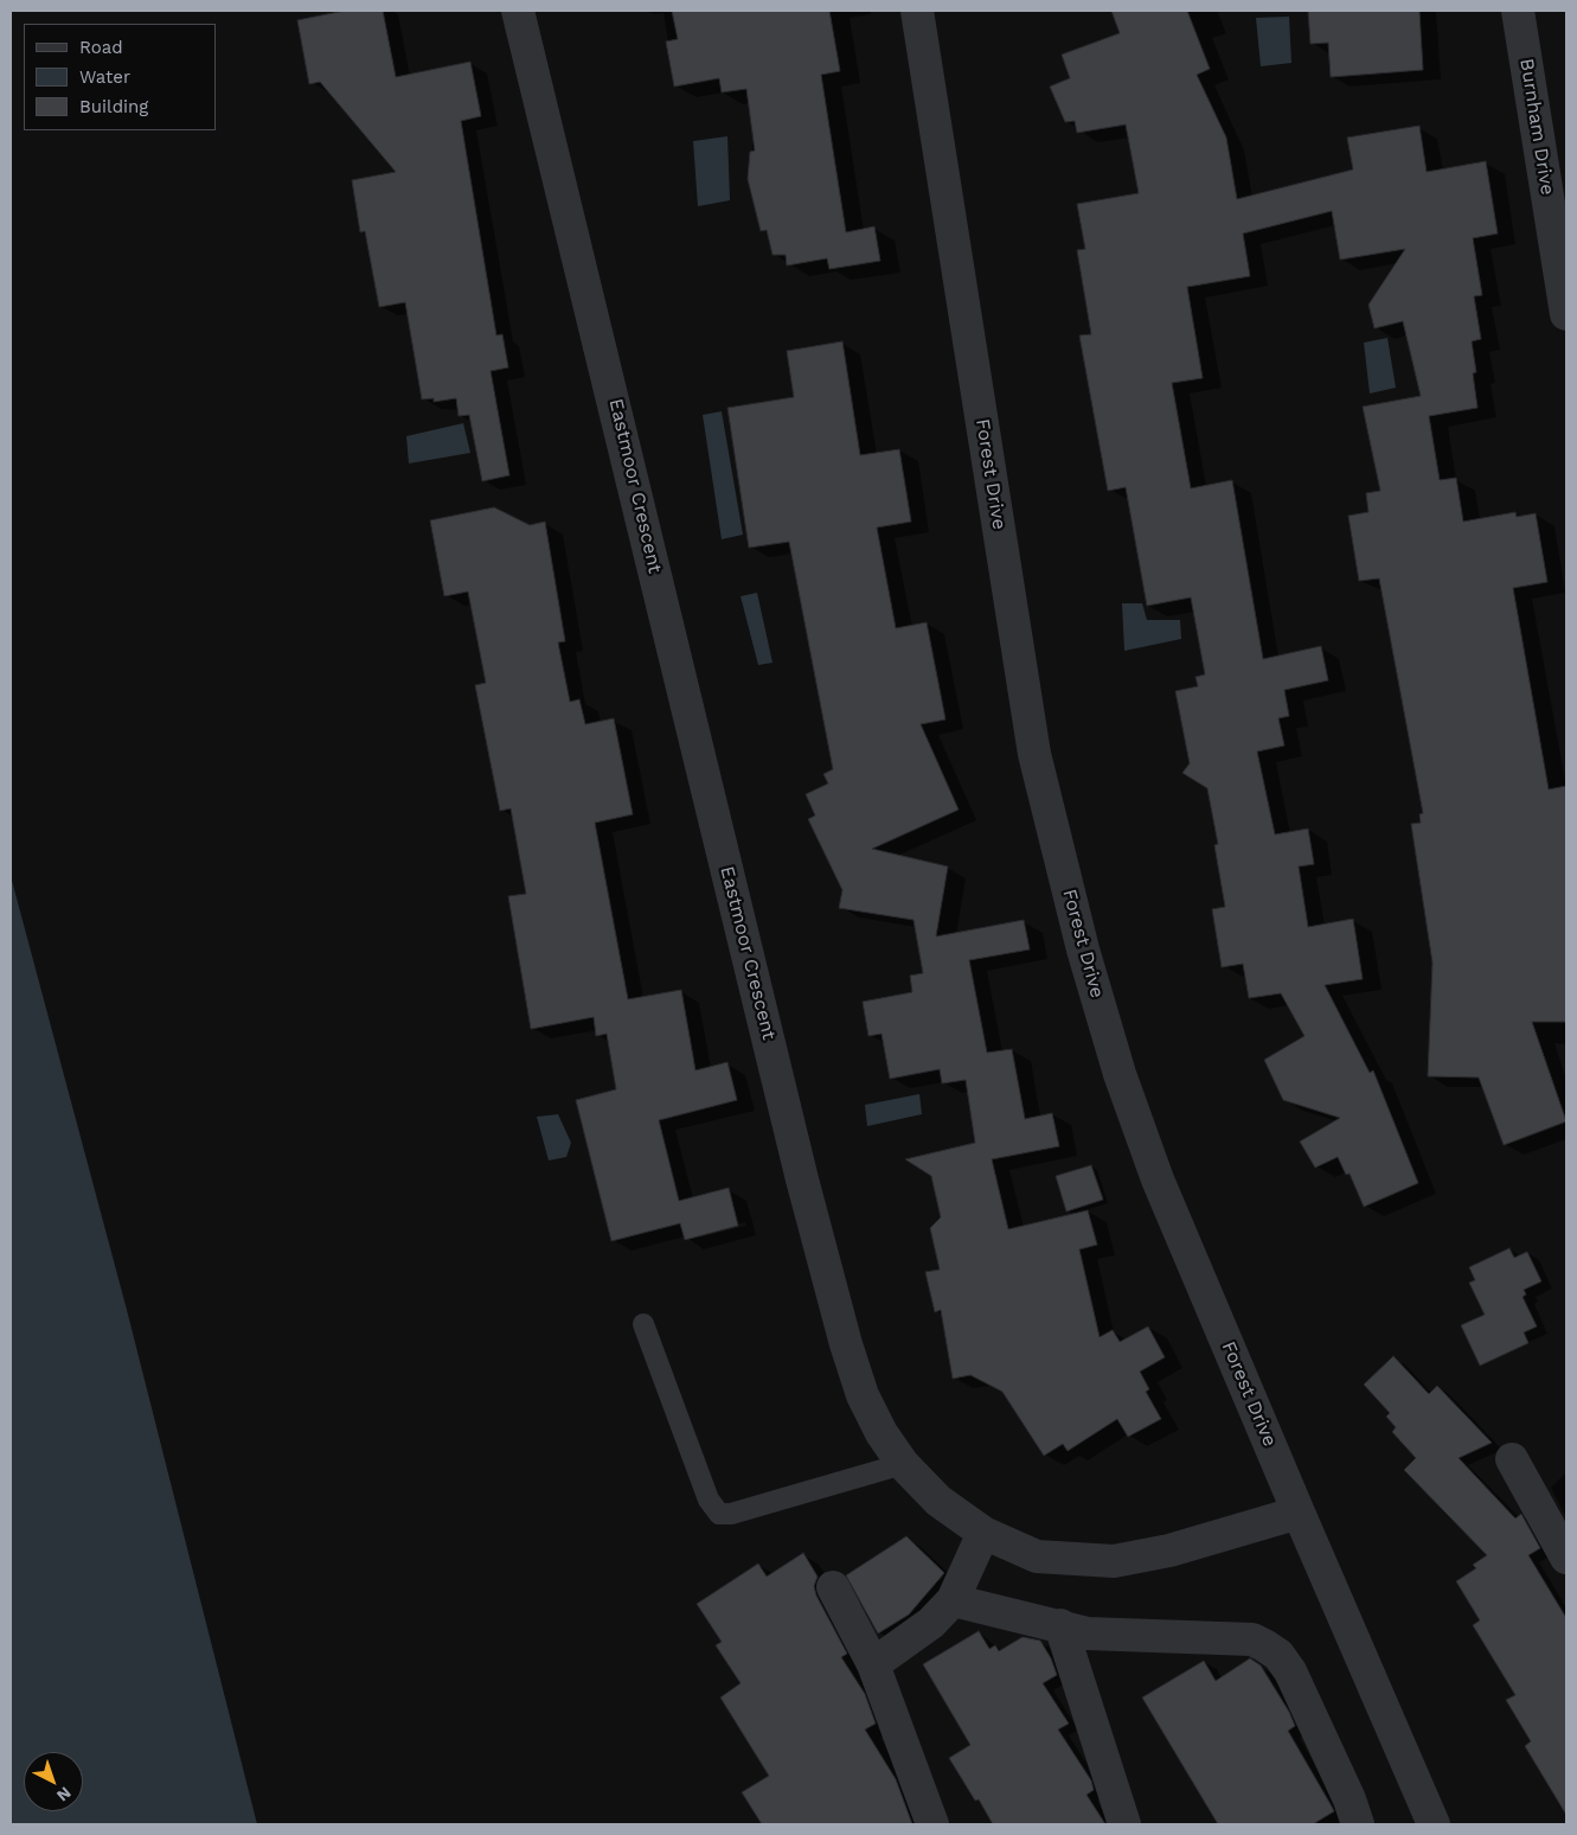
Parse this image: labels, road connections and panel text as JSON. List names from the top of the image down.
{
  "streets": {
    "street": ["Burnham Drive", "Forest Drive", "Eastmoor Crescent"]
  },
  "crossings": [
    ["Forest Drive", "Eastmoor Crescent"]
  ],
  "legend": ["Road", "Water", "Building"],
  "north": "bottom right"
}
